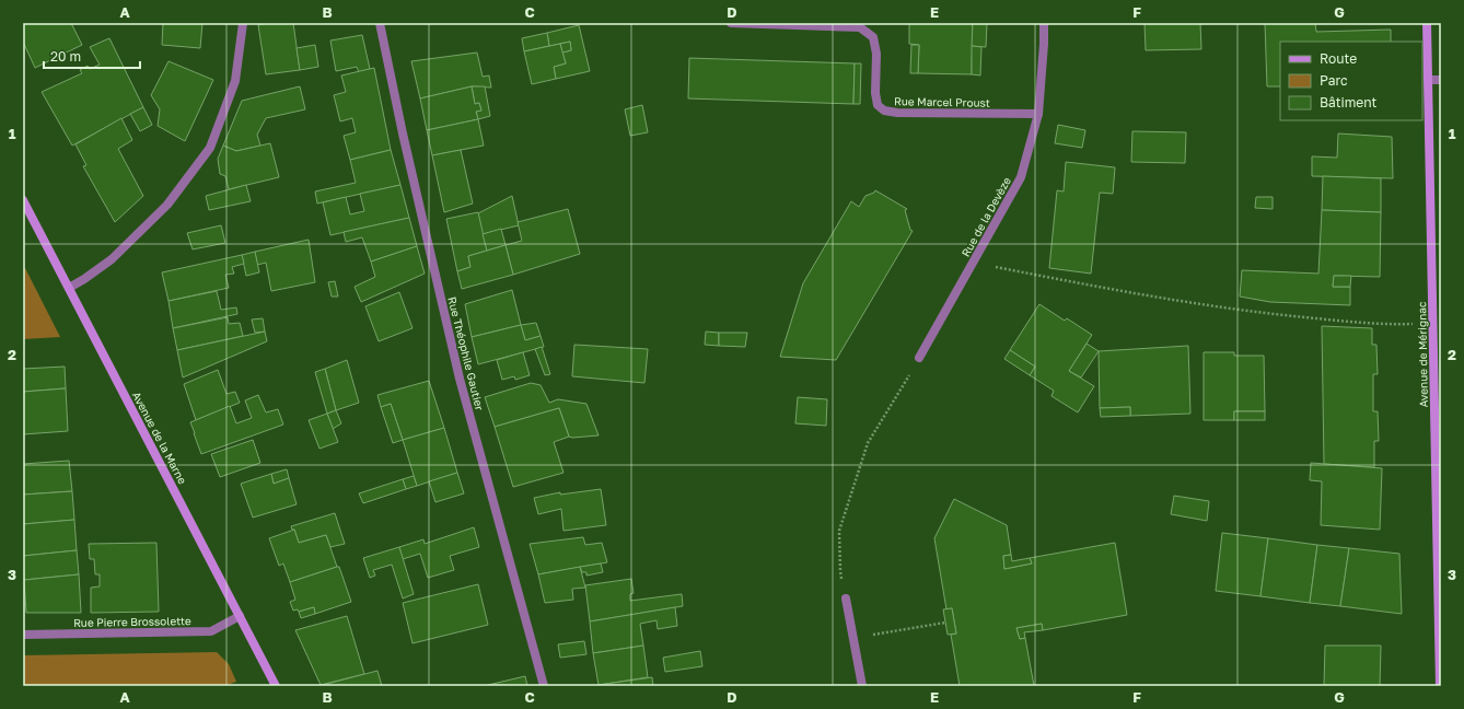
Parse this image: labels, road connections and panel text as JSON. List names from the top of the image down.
{
  "streets": {
    "main road": ["Avenue de Mérignac", "Avenue de la Marne"],
    "street": [
      "Rue Marcel Proust",
      "Rue de la Devèze",
      "Rue Théophile Gautier",
      "Rue Pierre Brossolette"
    ]
  },
  "crossings": [
    ["Rue Marcel Proust", "Rue de la Devèze"],
    ["Avenue de la Marne", "Rue Pierre Brossolette"]
  ],
  "legend": ["Route", "Parc", "Bâtiment"],
  "scale_bar": "20 m",
  "grid": {
    "columns": [
      "A",
      "B",
      "C",
      "D",
      "E",
      "F",
      "G"
    ],
    "rows": ["1", "2", "3"]
  }
}
